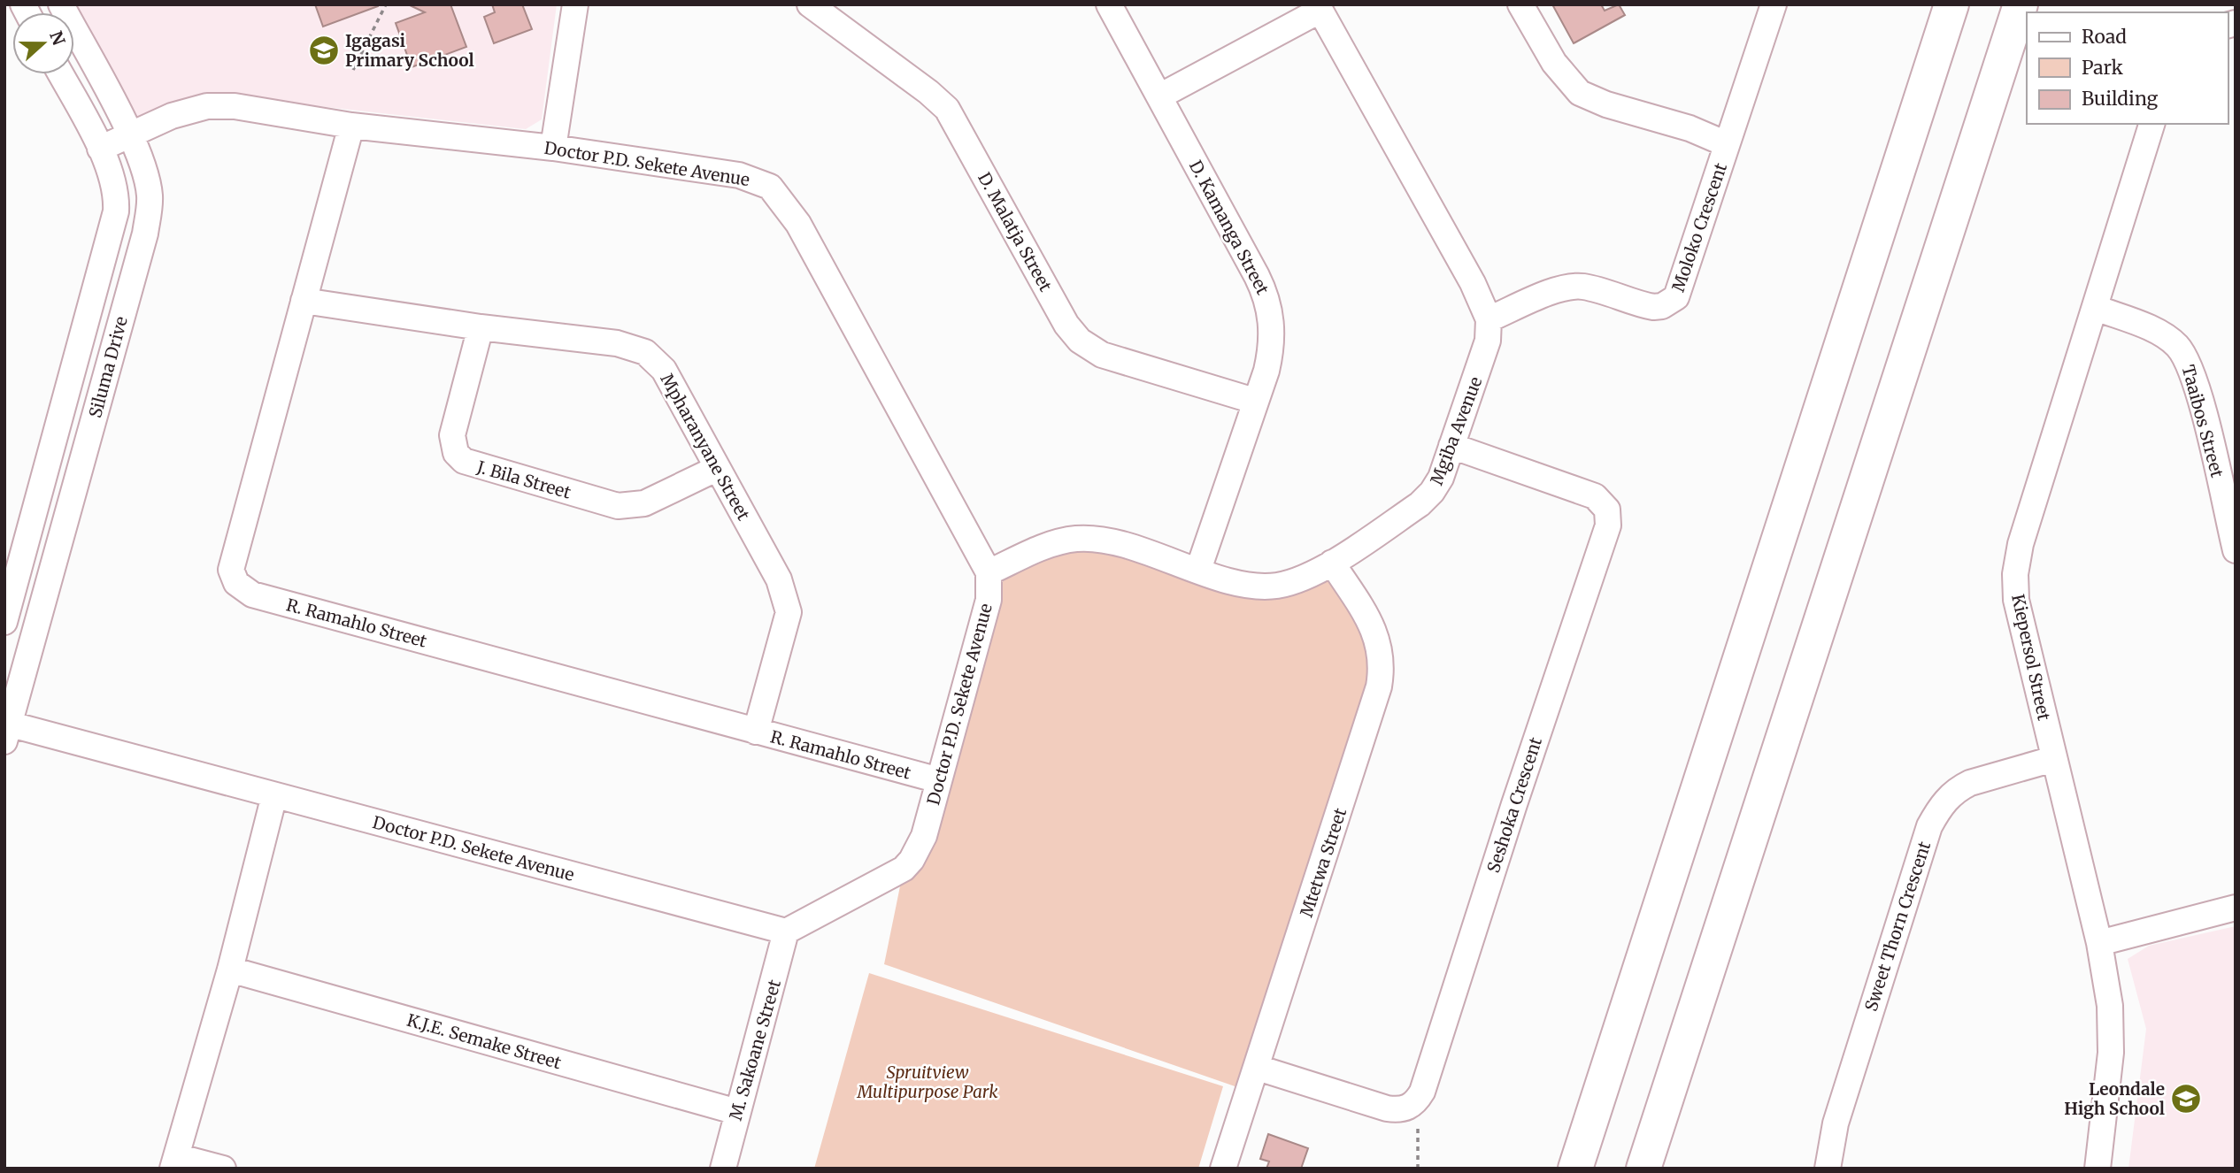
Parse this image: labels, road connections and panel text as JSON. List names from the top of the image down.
{
  "streets": {
    "street": [
      "Doctor P.D. Sekete Avenue",
      "D. Kamanga Street",
      "Moloko Crescent",
      "D. Malatja Street",
      "Siluma Drive",
      "Taaibos Street",
      "Mgiba Avenue",
      "Mpharanyane Street",
      "J. Bila Street",
      "R. Ramahlo Street",
      "Kiepersol Street",
      "Seshoka Crescent",
      "Mtetwa Street",
      "Sweet Thorn Crescent",
      "K.J.E. Semake Street",
      "M. Sakoane Street"
    ]
  },
  "crossings": [
    ["Doctor P.D. Sekete Avenue", "Siluma Drive"],
    ["Doctor P.D. Sekete Avenue", "Mgiba Avenue"],
    ["Doctor P.D. Sekete Avenue", "R. Ramahlo Street"],
    ["Doctor P.D. Sekete Avenue", "M. Sakoane Street"],
    ["D. Kamanga Street", "D. Malatja Street"],
    ["D. Kamanga Street", "Mgiba Avenue"],
    ["Moloko Crescent", "Mgiba Avenue"],
    ["Taaibos Street", "Kiepersol Street"],
    ["Mgiba Avenue", "Seshoka Crescent"],
    ["Mgiba Avenue", "Mtetwa Street"],
    ["Mpharanyane Street", "J. Bila Street"],
    ["Mpharanyane Street", "R. Ramahlo Street"],
    ["Kiepersol Street", "Sweet Thorn Crescent"],
    ["K.J.E. Semake Street", "M. Sakoane Street"]
  ],
  "parks": ["Spruitview Multipurpose Park"],
  "places": {
    "school or university": ["Igagasi Primary School", "Leondale High School"]
  },
  "legend": ["Road", "Park", "Building"],
  "north": "right"
}
